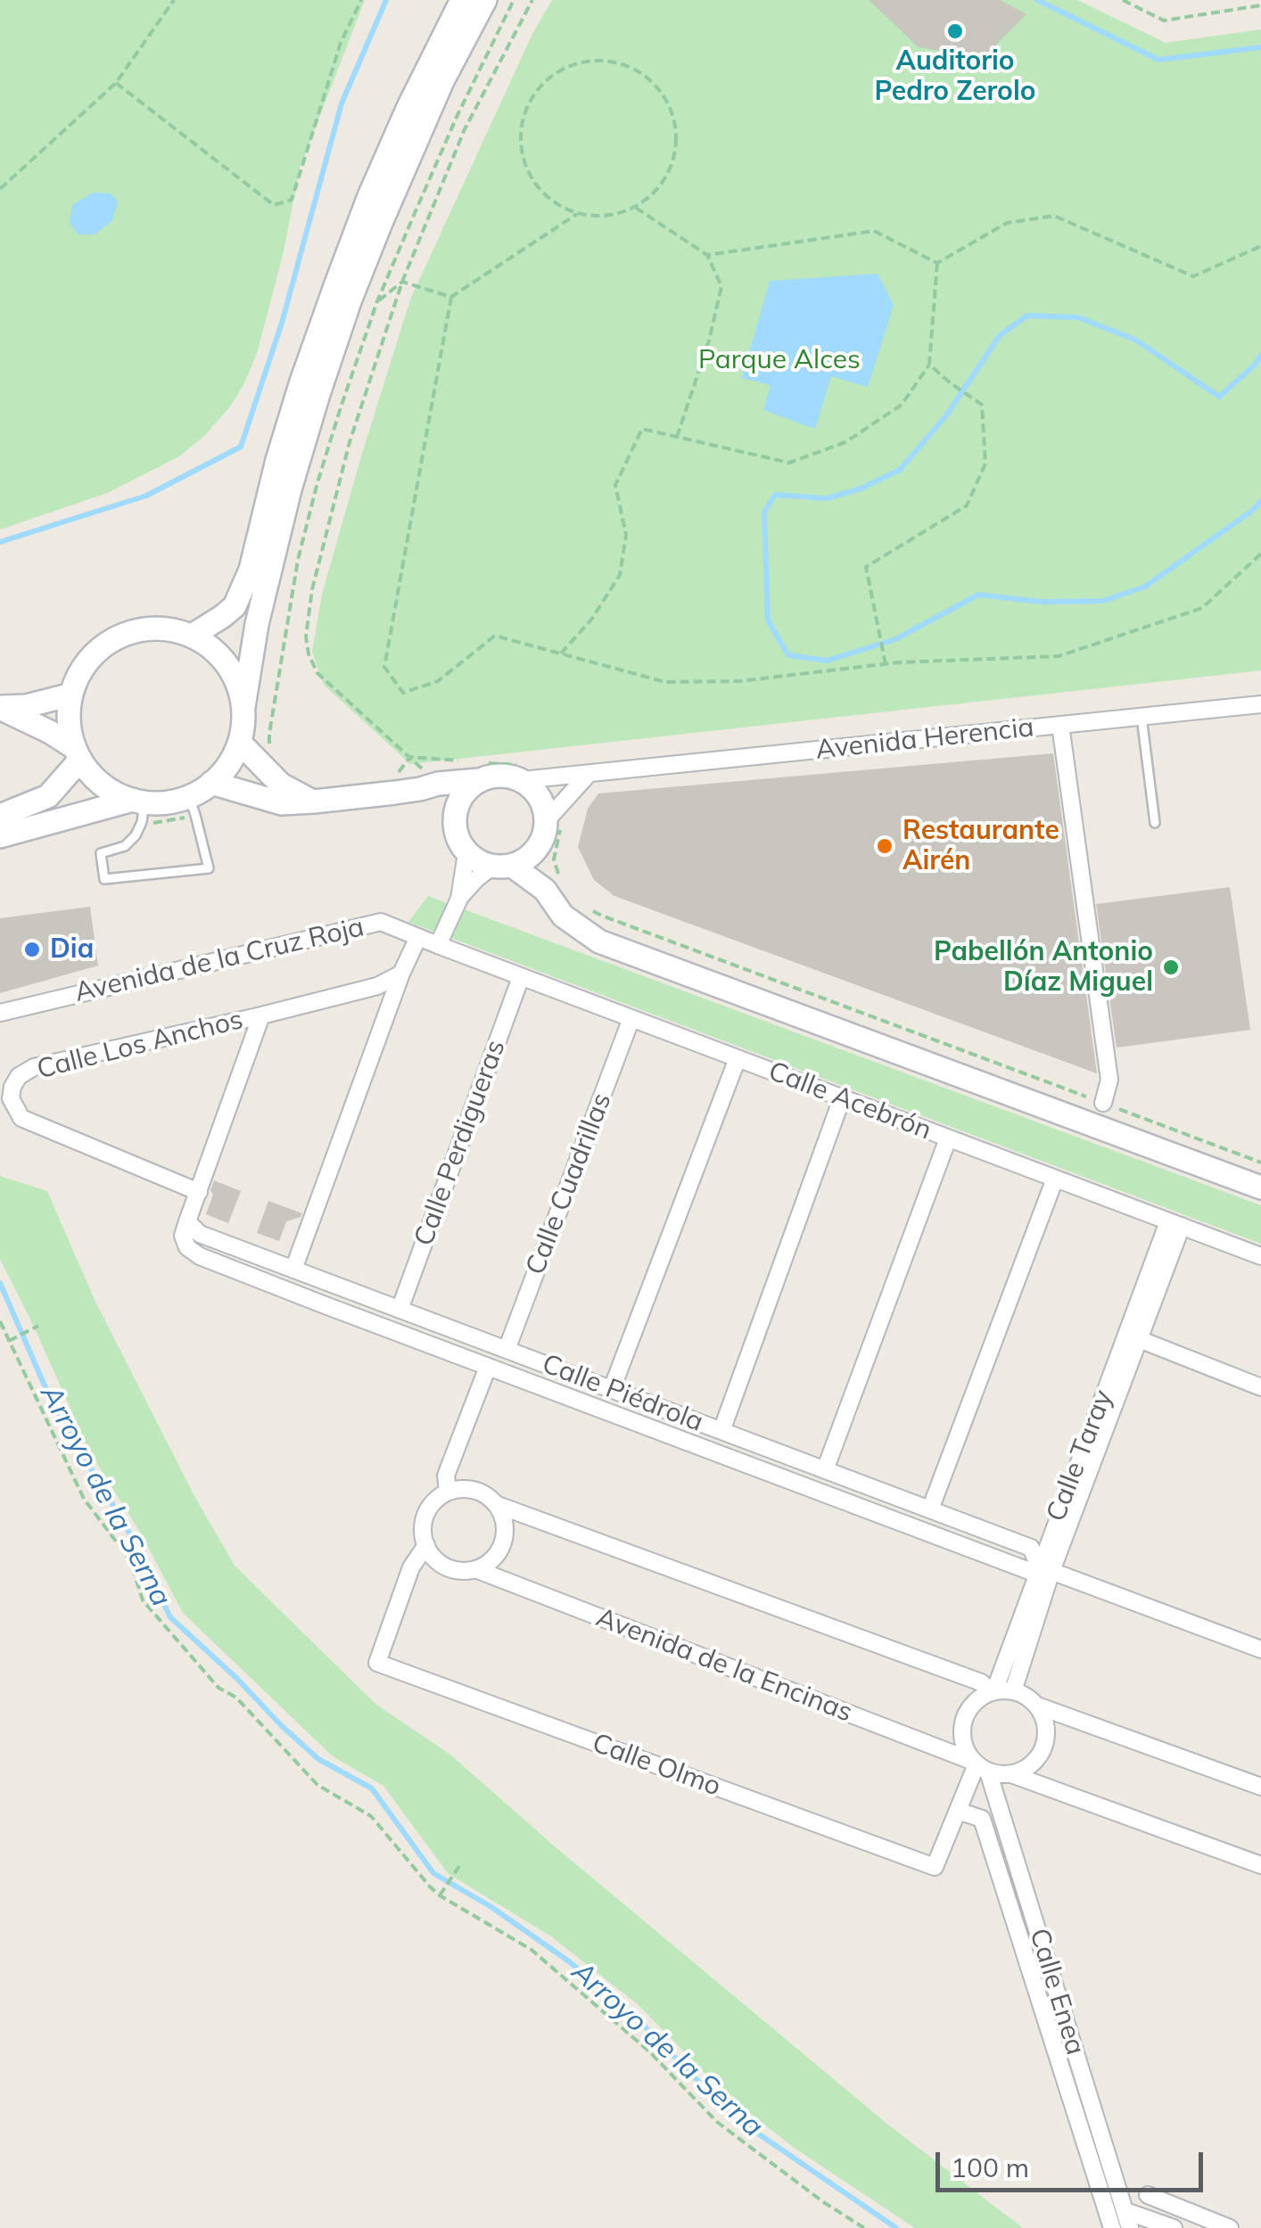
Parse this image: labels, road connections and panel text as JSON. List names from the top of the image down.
{
  "streets": {
    "street": [
      "Avenida Herencia",
      "Avenida de la Cruz Roja",
      "Calle Los Anchos",
      "Calle Acebrón",
      "Calle Perdigueras",
      "Calle Cuadrillas",
      "Calle Piédrola",
      "Calle Taray",
      "Avenida de la Encinas",
      "Calle Olmo",
      "Calle Enea"
    ]
  },
  "crossings": [
    ["Avenida de la Cruz Roja", "Calle Acebrón"],
    ["Calle Acebrón", "Calle Perdigueras"],
    ["Calle Acebrón", "Calle Cuadrillas"],
    ["Calle Acebrón", "Calle Taray"],
    ["Calle Perdigueras", "Calle Piédrola"],
    ["Calle Cuadrillas", "Calle Piédrola"],
    ["Calle Piédrola", "Calle Taray"],
    ["Calle Taray", "Avenida de la Encinas"],
    ["Calle Taray", "Calle Enea"],
    ["Avenida de la Encinas", "Calle Olmo"],
    ["Avenida de la Encinas", "Calle Enea"]
  ],
  "water": ["Arroyo de la Serna"],
  "parks": ["Parque Alces"],
  "places": [
    "Auditorio Pedro Zerolo",
    "Restaurante Airén",
    "Dia",
    "Pabellón Antonio Díaz Miguel"
  ],
  "scale_bar": "100 m"
}
